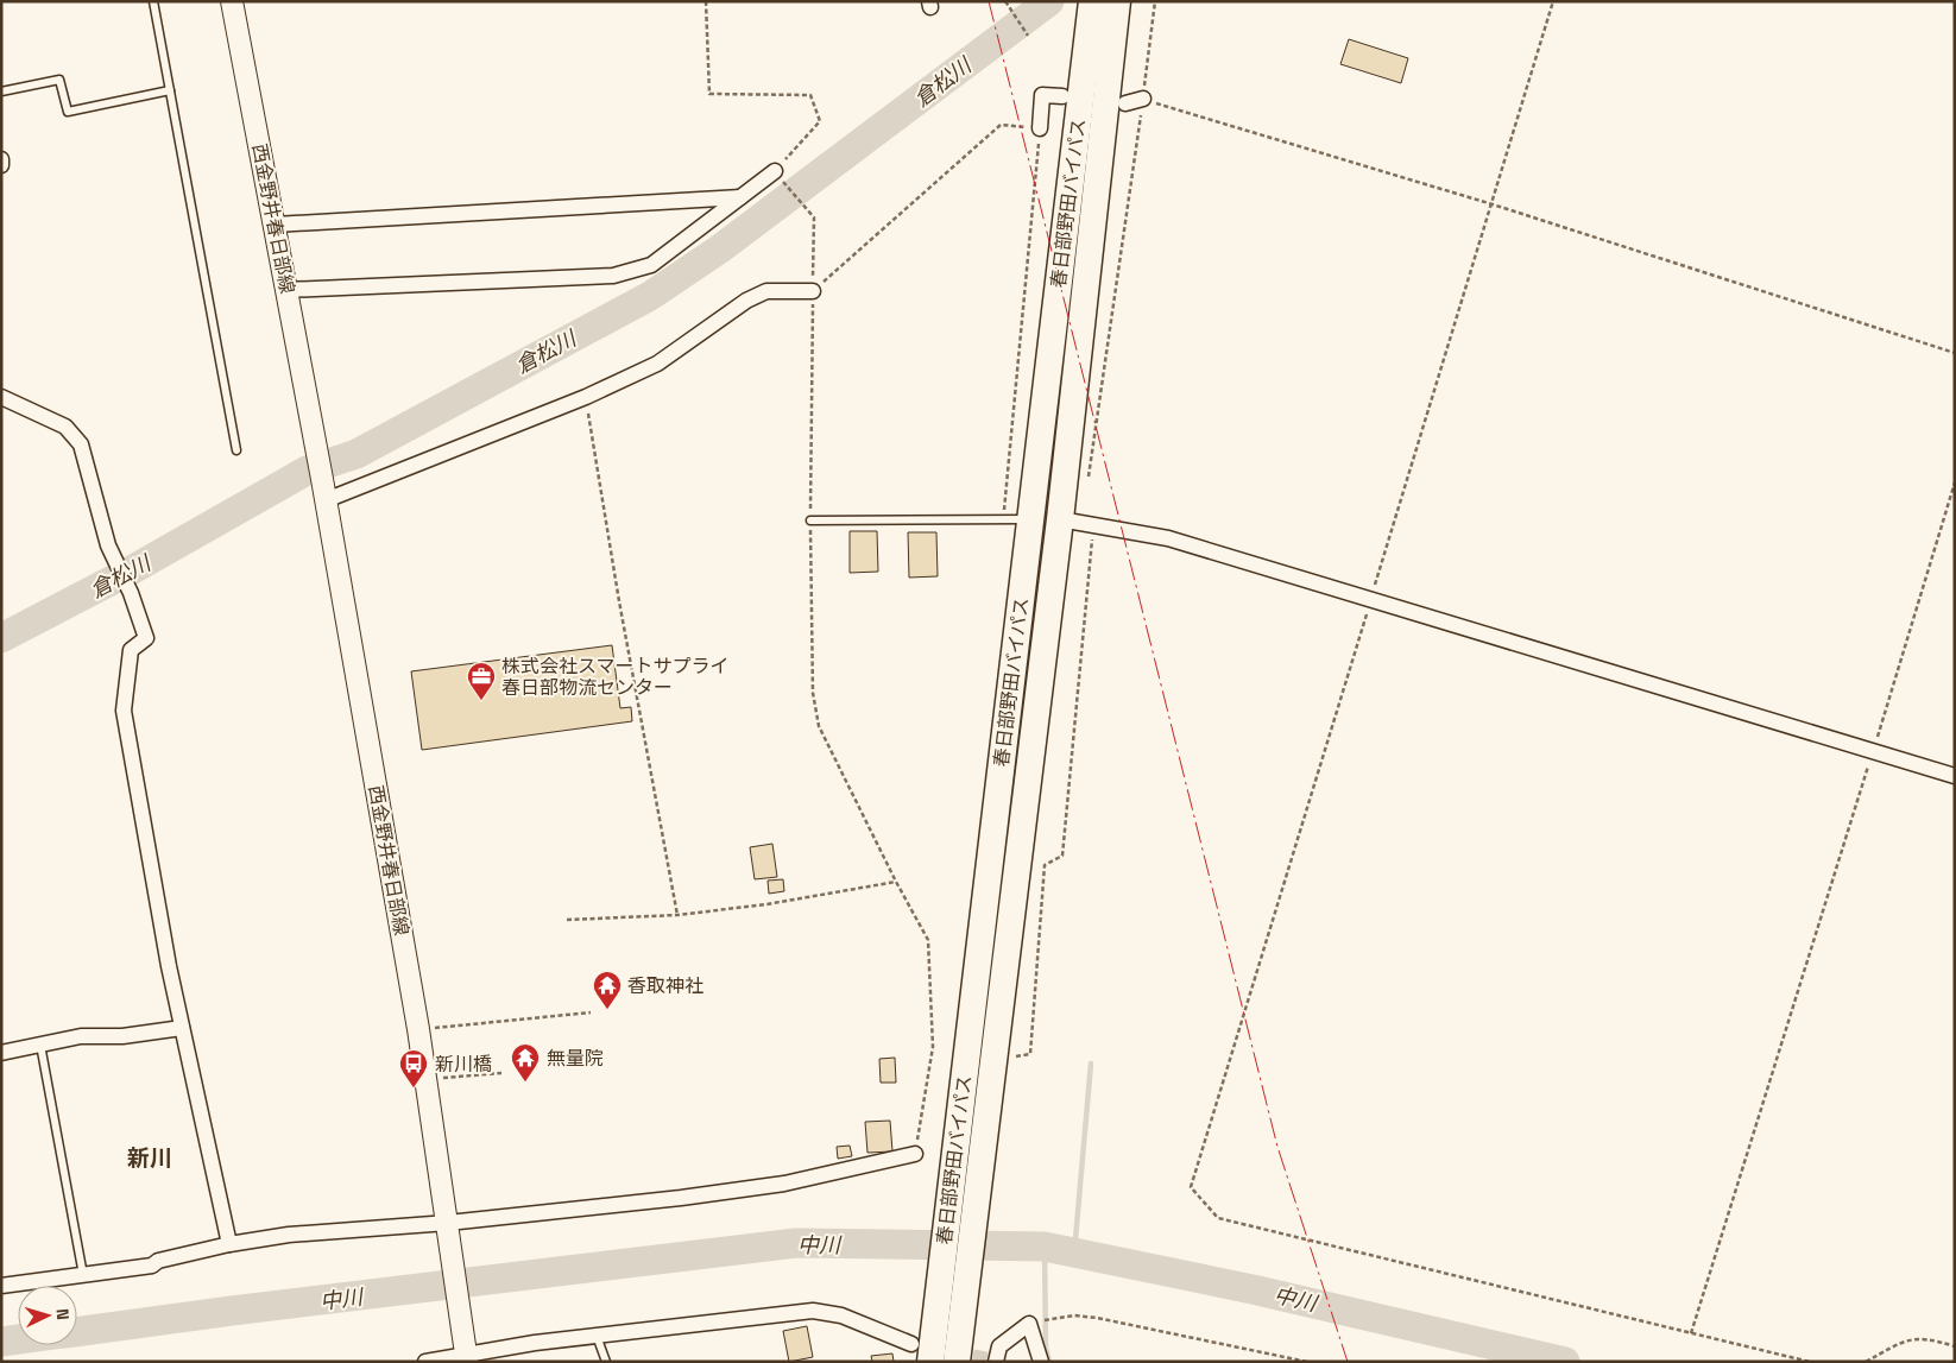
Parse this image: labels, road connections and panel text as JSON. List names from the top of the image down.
{
  "streets": {
    "highway": ["春日部野田バイパス"],
    "main road": ["西金野井春日部線"]
  },
  "districts": ["新川"],
  "water": ["倉松川", "中川"],
  "places": {
    "office": ["株式会社スマートサプライ 春日部物流センター"],
    "temple": ["香取神社", "無量院"],
    "bus stop": ["新川橋"]
  },
  "north": "right"
}
